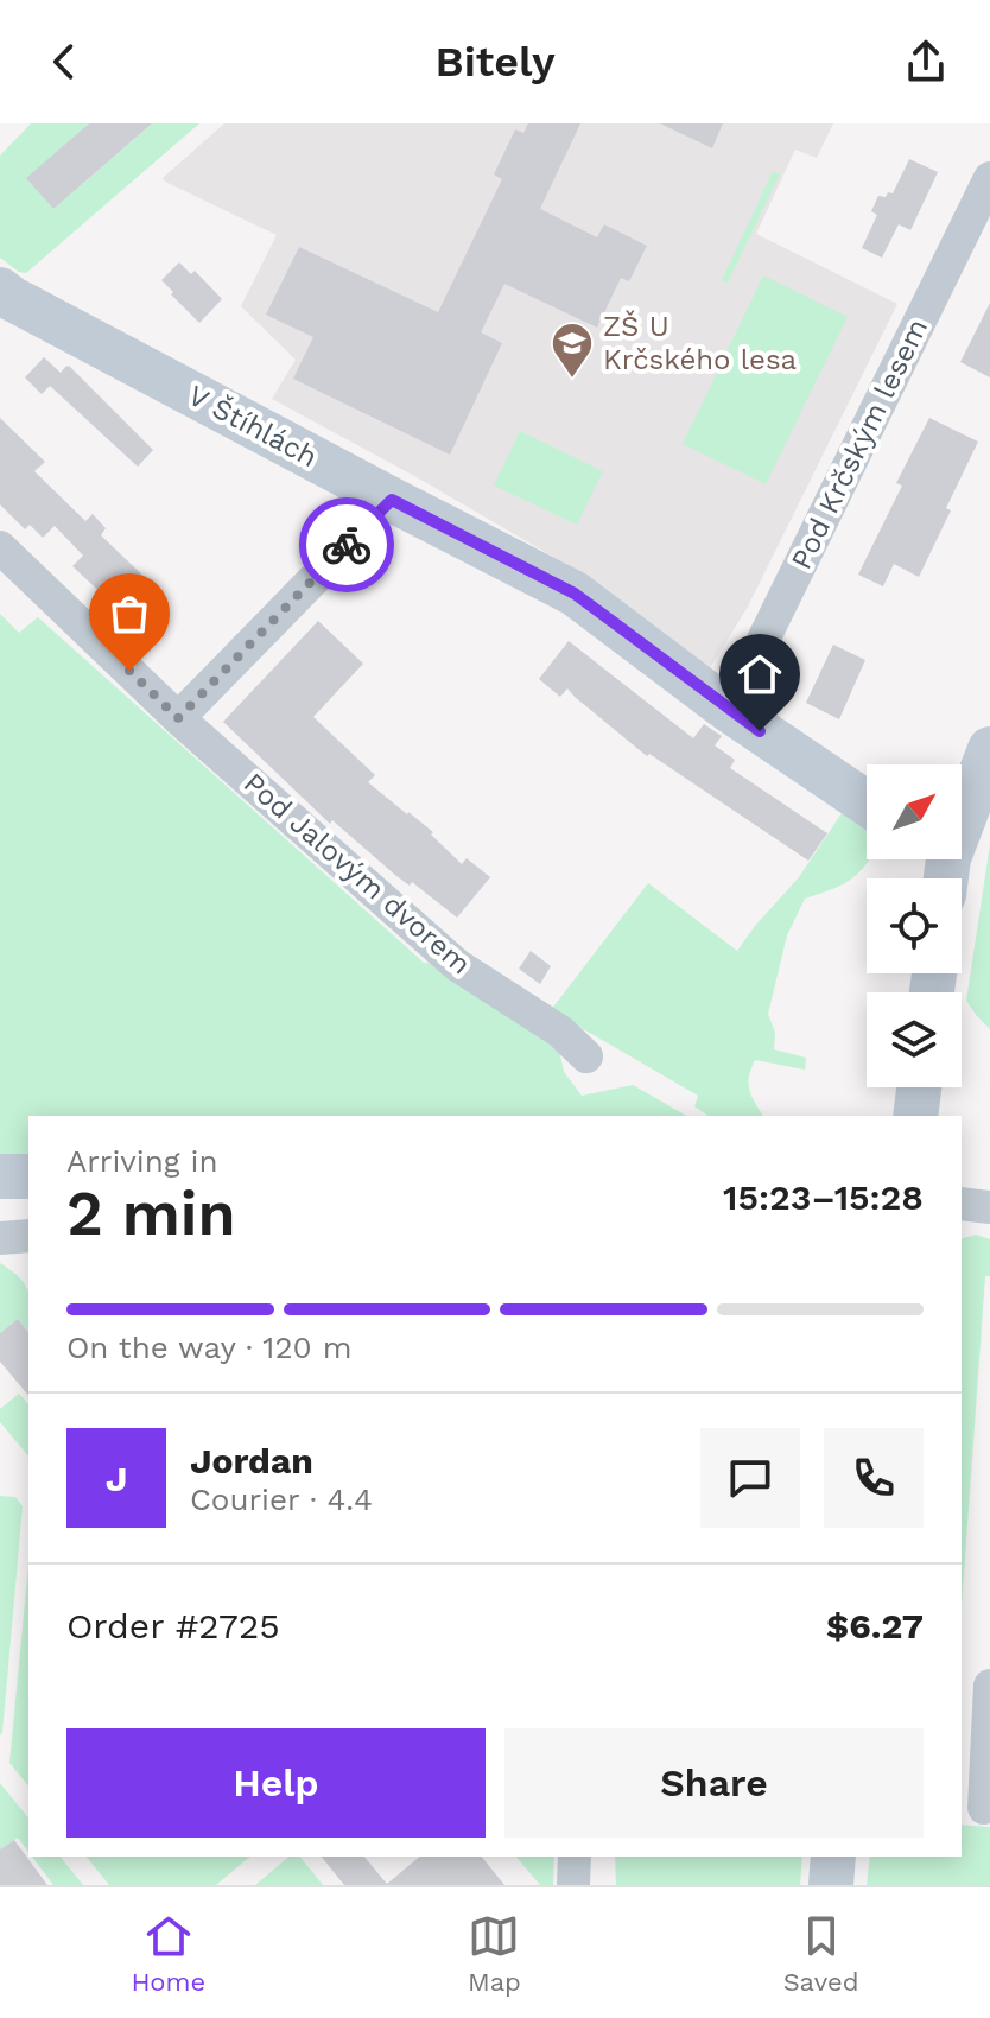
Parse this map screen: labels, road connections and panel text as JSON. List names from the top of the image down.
{
  "streets": {
    "street": ["V Štíhlách", "Pod Krčským lesem", "Pod Jalovým dvorem"]
  },
  "crossings": [
    ["V Štíhlách", "Pod Krčským lesem"]
  ],
  "places": {
    "school or university": ["ZŠ U Krčského lesa"]
  },
  "north": "top right",
  "page": {
    "header": "Bitely",
    "heading": ["2 min", "Arriving in", "15:23–15:28"],
    "panel": [
      "Jordan",
      "Courier · 4.4",
      "Order #2725",
      "$6.27"
    ],
    "bar": "On the way · 120 m",
    "round": "J",
    "buttons": ["Help", "Share"],
    "tabs": ["Home", "Map", "Saved"]
  }
}
